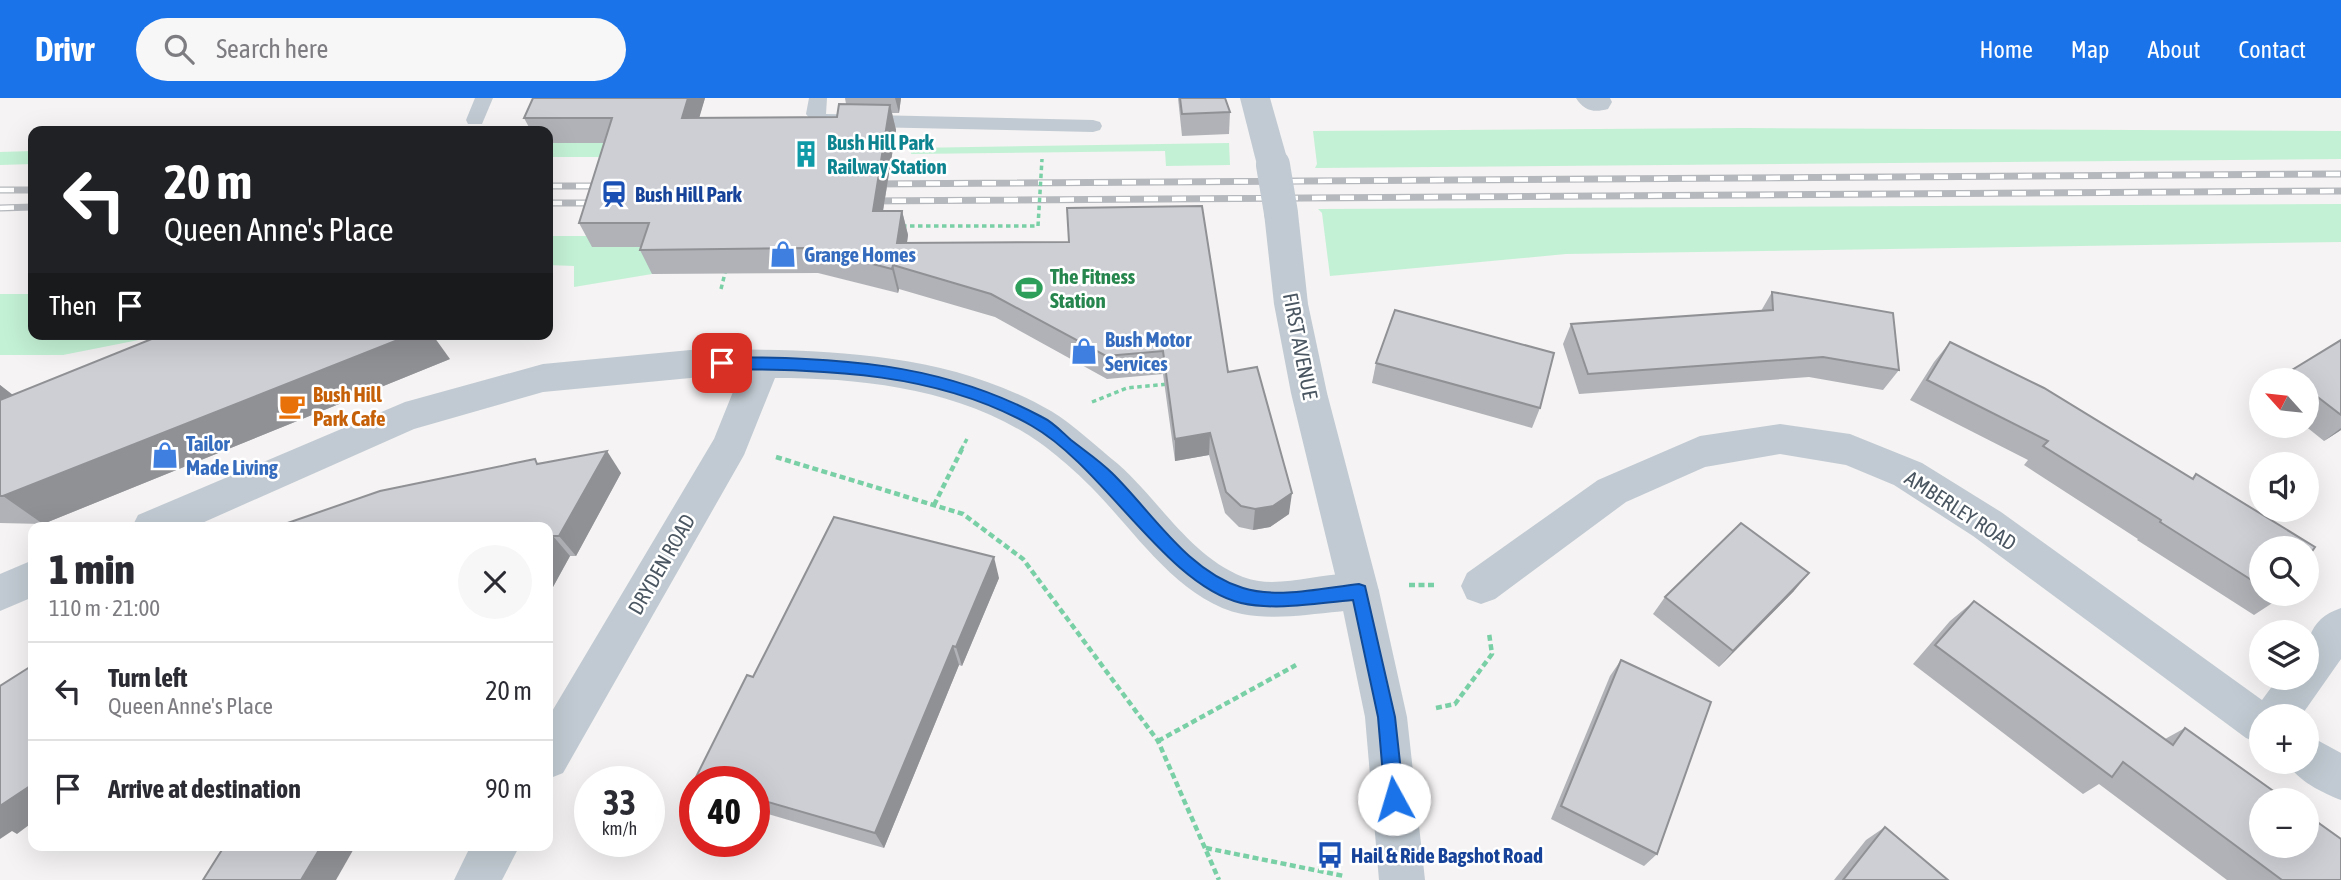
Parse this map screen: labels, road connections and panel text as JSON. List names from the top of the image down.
{
  "streets": {
    "street": ["FIRST AVENUE", "AMBERLEY ROAD", "DRYDEN ROAD"]
  },
  "places": {
    "building": ["Bush Hill Park Railway Station"],
    "station": ["Bush Hill Park"],
    "shop": ["Grange Homes", "Bush Motor Services", "Tailor Made Living"],
    "sports": ["The Fitness Station"],
    "cafe": ["Bush Hill Park Cafe"],
    "bus stop": ["Hail & Ride Bagshot Road"]
  },
  "north": "top left",
  "page": {
    "header": "Drivr",
    "search": "Search here",
    "nav": [
      "Home",
      "Map",
      "About",
      "Contact"
    ],
    "turn": ["20 m", "Queen Anne's Place"],
    "then": "Then",
    "map_buttons": ["+", "−"],
    "heading": ["1 min", "110 m · 21:00"],
    "list": [
      {
        "name": "Turn left",
        "note": "Queen Anne's Place",
        "value": "20 m"
      },
      {
        "name": "Arrive at destination",
        "value": "90 m"
      }
    ],
    "speed": "33 km/h",
    "limit": "40"
  }
}
